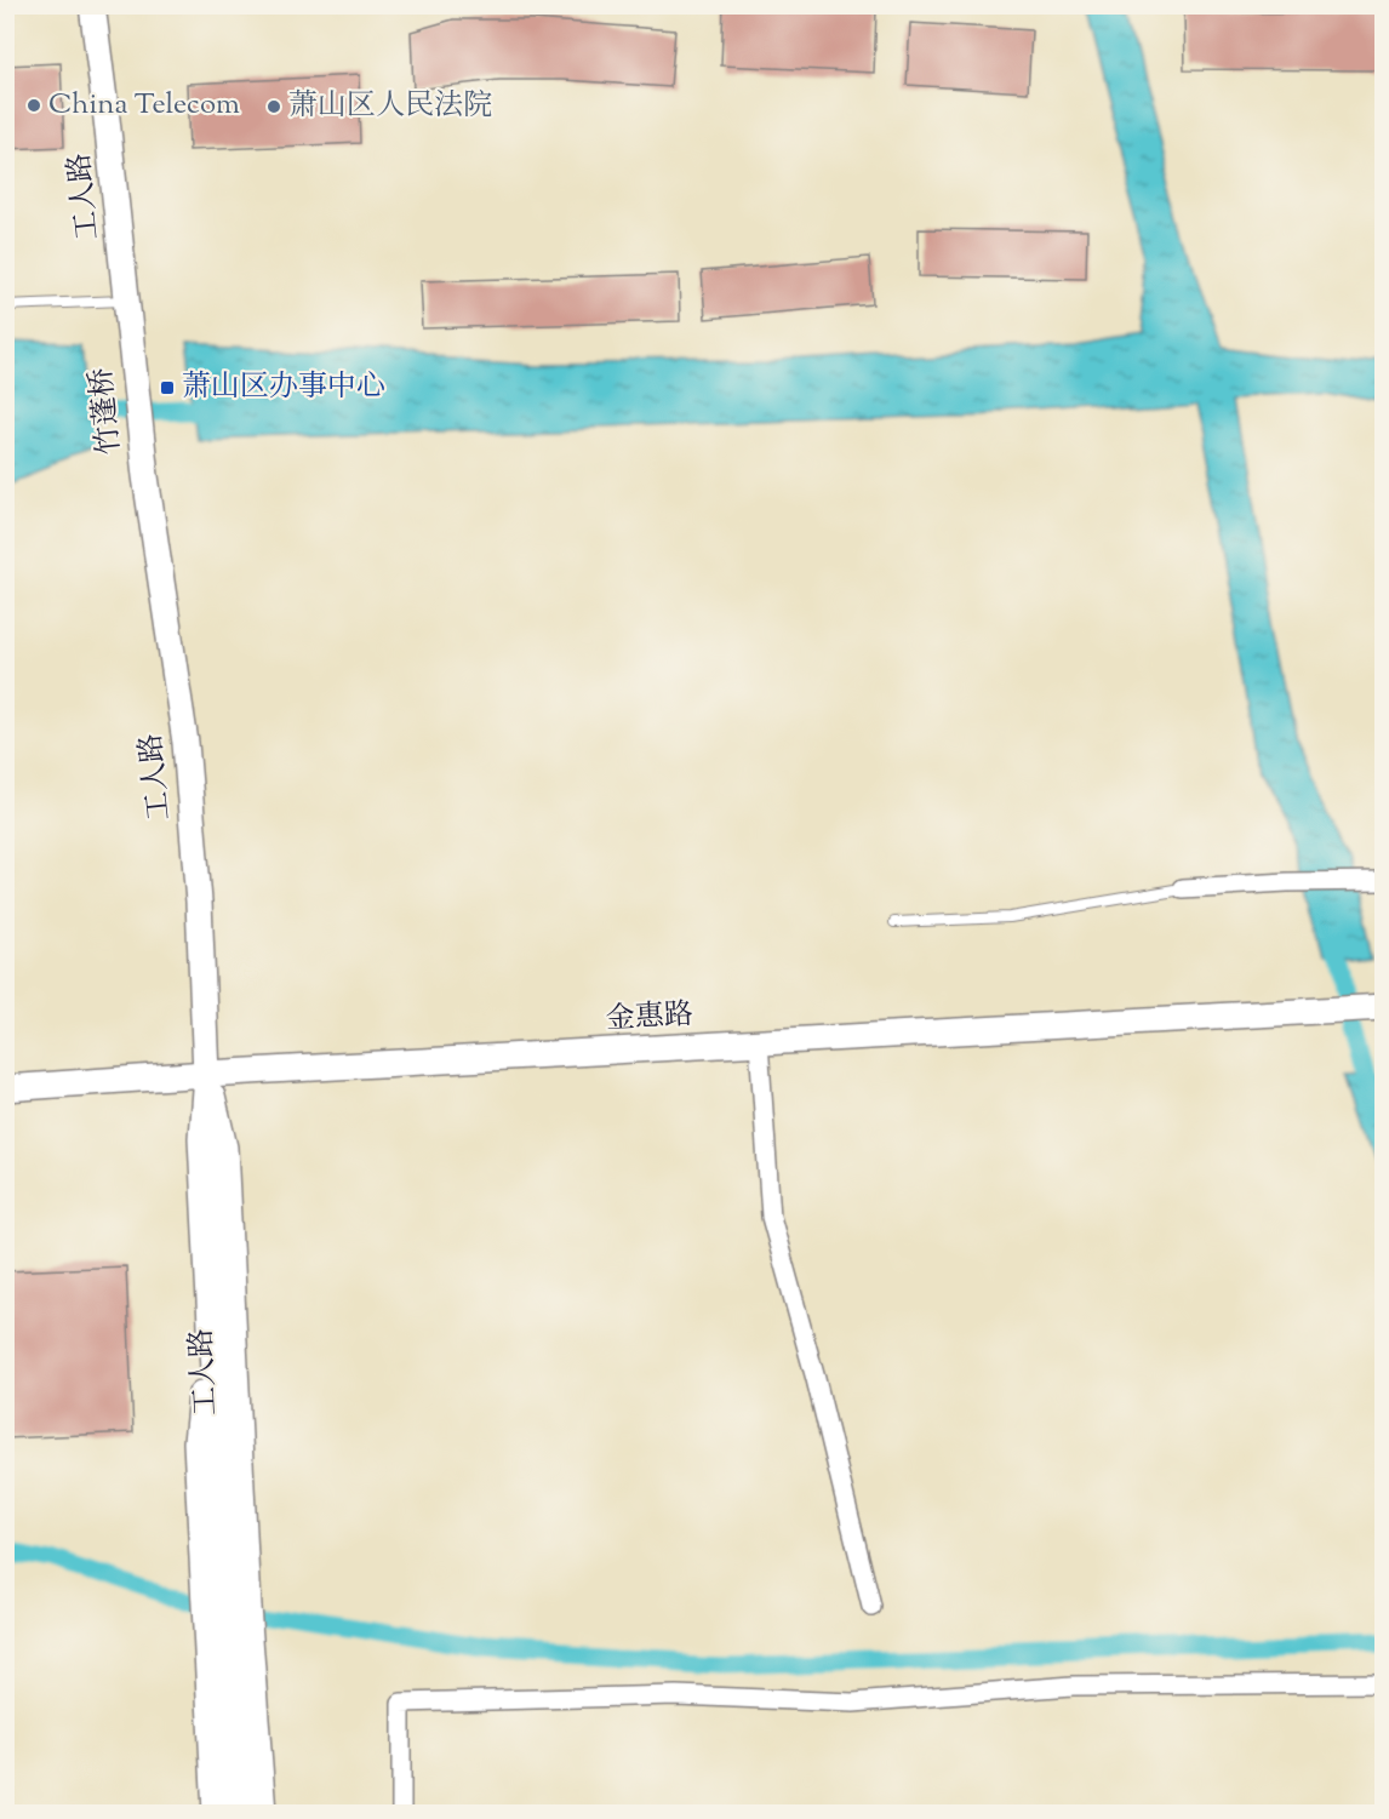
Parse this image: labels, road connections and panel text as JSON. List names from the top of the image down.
{
  "streets": {
    "main road": ["工人路", "竹蓬桥", "金惠路"]
  },
  "crossings": [
    ["工人路", "竹蓬桥"],
    ["工人路", "金惠路"]
  ],
  "places": {
    "other": ["China Telecom", "萧山区人民法院"],
    "transit": ["萧山区办事中心"]
  }
}
